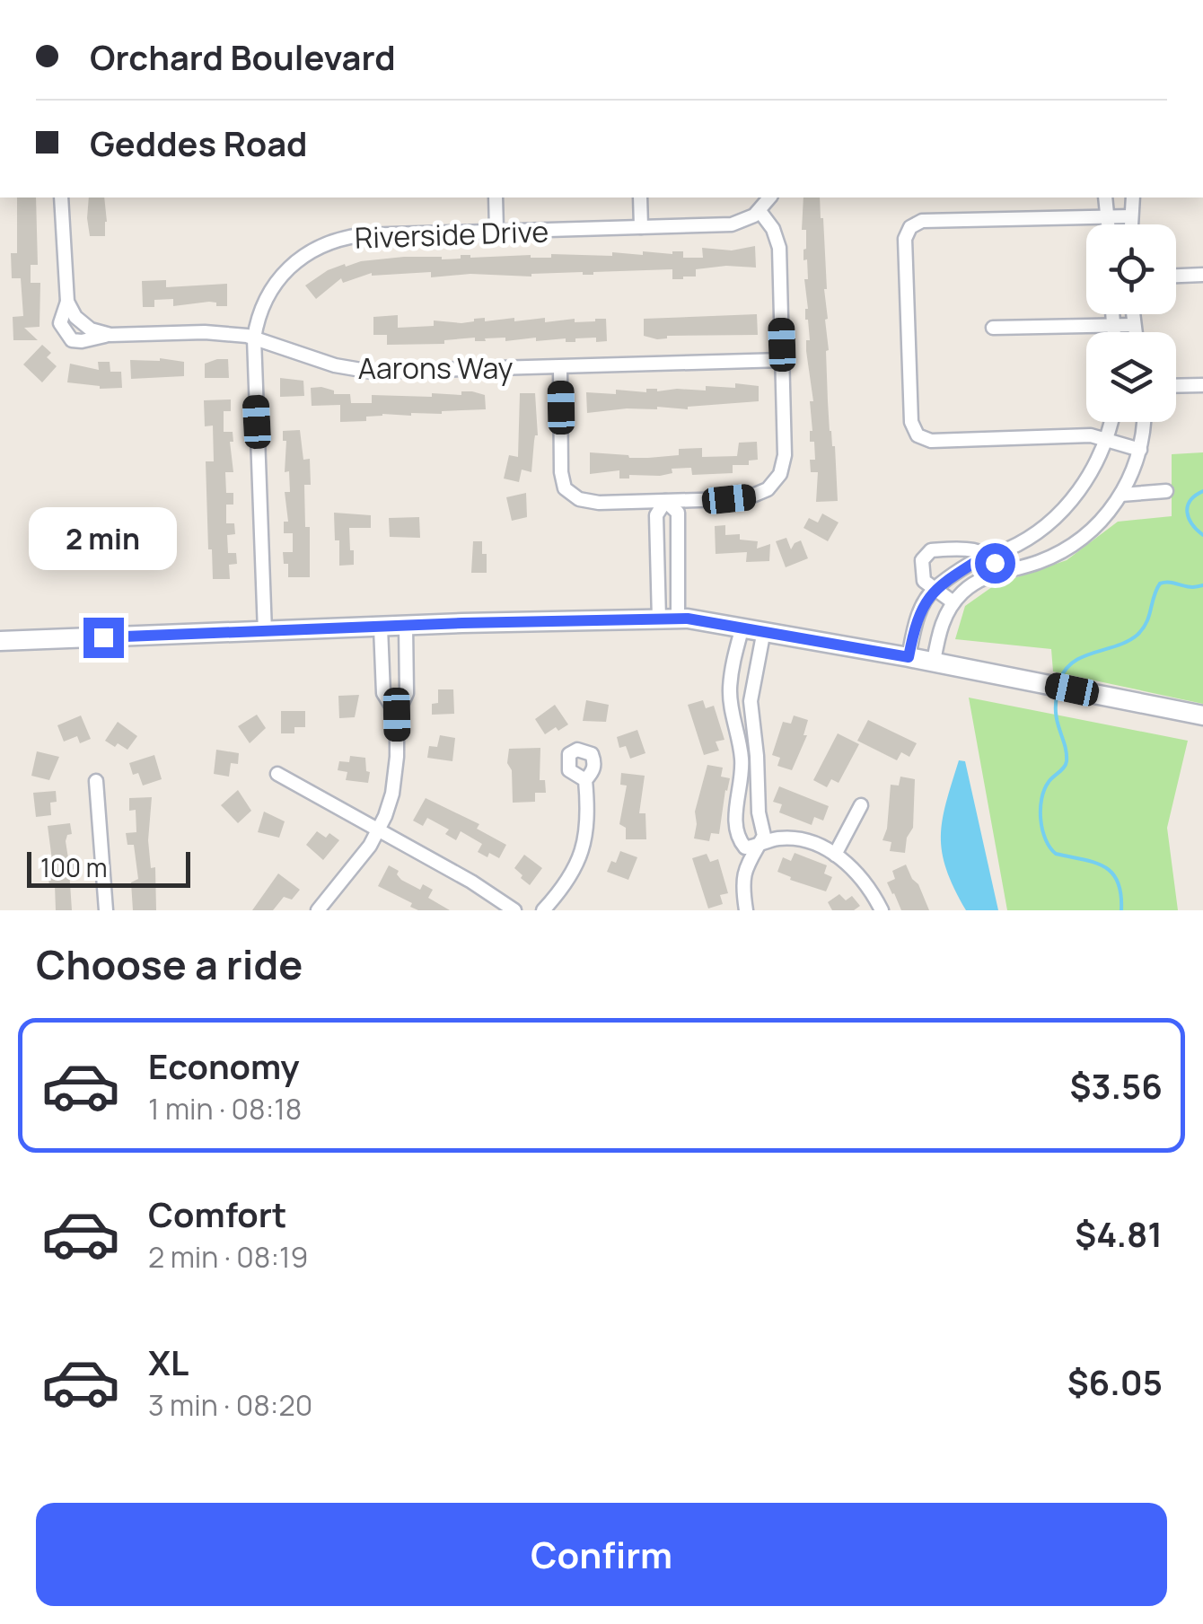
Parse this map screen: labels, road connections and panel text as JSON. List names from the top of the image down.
{
  "streets": {
    "street": ["Riverside Drive", "Aarons Way"]
  },
  "crossings": [
    ["Riverside Drive", "Aarons Way"]
  ],
  "scale_bar": "100 m",
  "page": {
    "banner": ["Orchard Boulevard", "Geddes Road"],
    "bubble": "2 min",
    "scale": "100 m",
    "heading": "Choose a ride",
    "list": [
      {
        "name": "Economy",
        "note": "1 min · 08:18",
        "value": "$3.56"
      },
      {
        "name": "Comfort",
        "note": "2 min · 08:19",
        "value": "$4.81"
      },
      {
        "name": "XL",
        "note": "3 min · 08:20",
        "value": "$6.05"
      }
    ],
    "buttons": "Confirm"
  }
}
